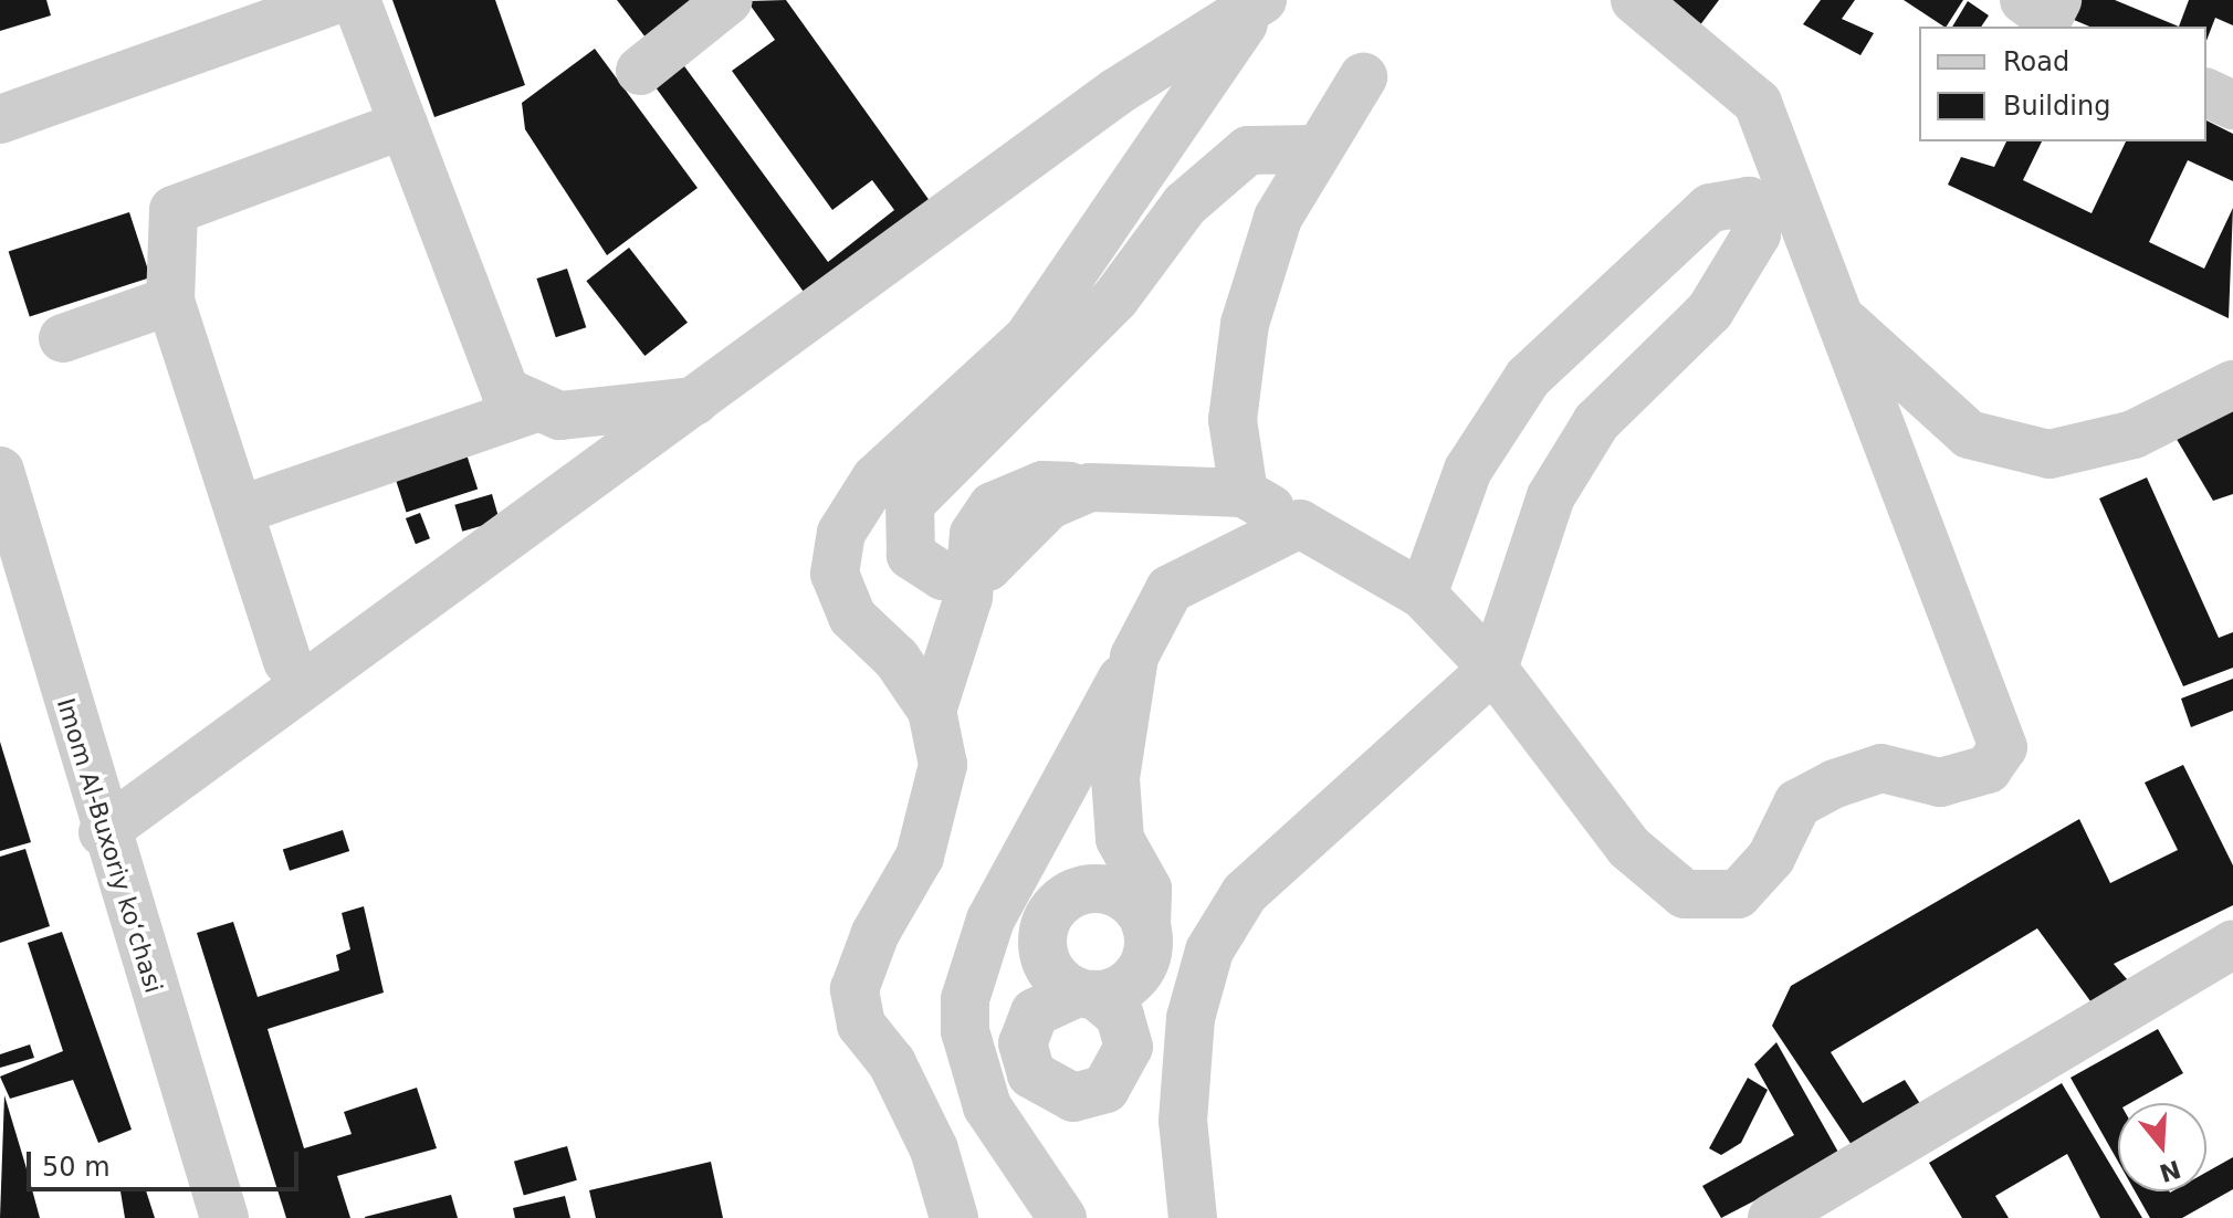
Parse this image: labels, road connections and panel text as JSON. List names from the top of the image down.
{
  "streets": {
    "street": ["Imom Al-Buxoriy koʻchasi"]
  },
  "legend": ["Road", "Building"],
  "scale_bar": "50 m",
  "north": "bottom"
}
